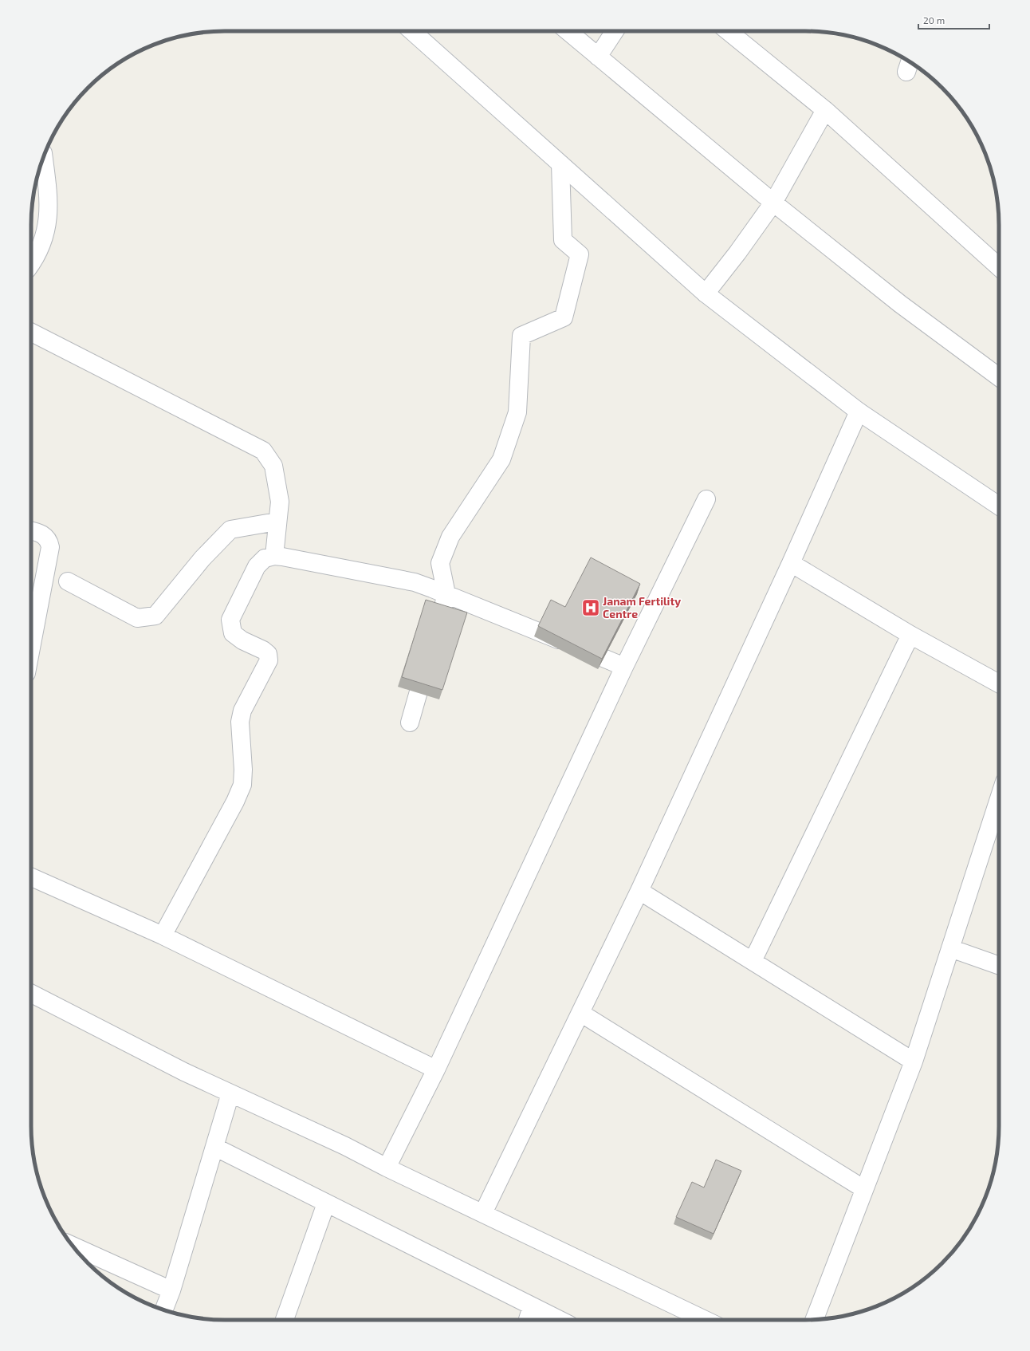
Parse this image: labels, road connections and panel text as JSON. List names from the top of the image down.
{
  "places": {
    "hospital": ["Janam Fertility Centre"]
  },
  "scale_bar": "20 m"
}
